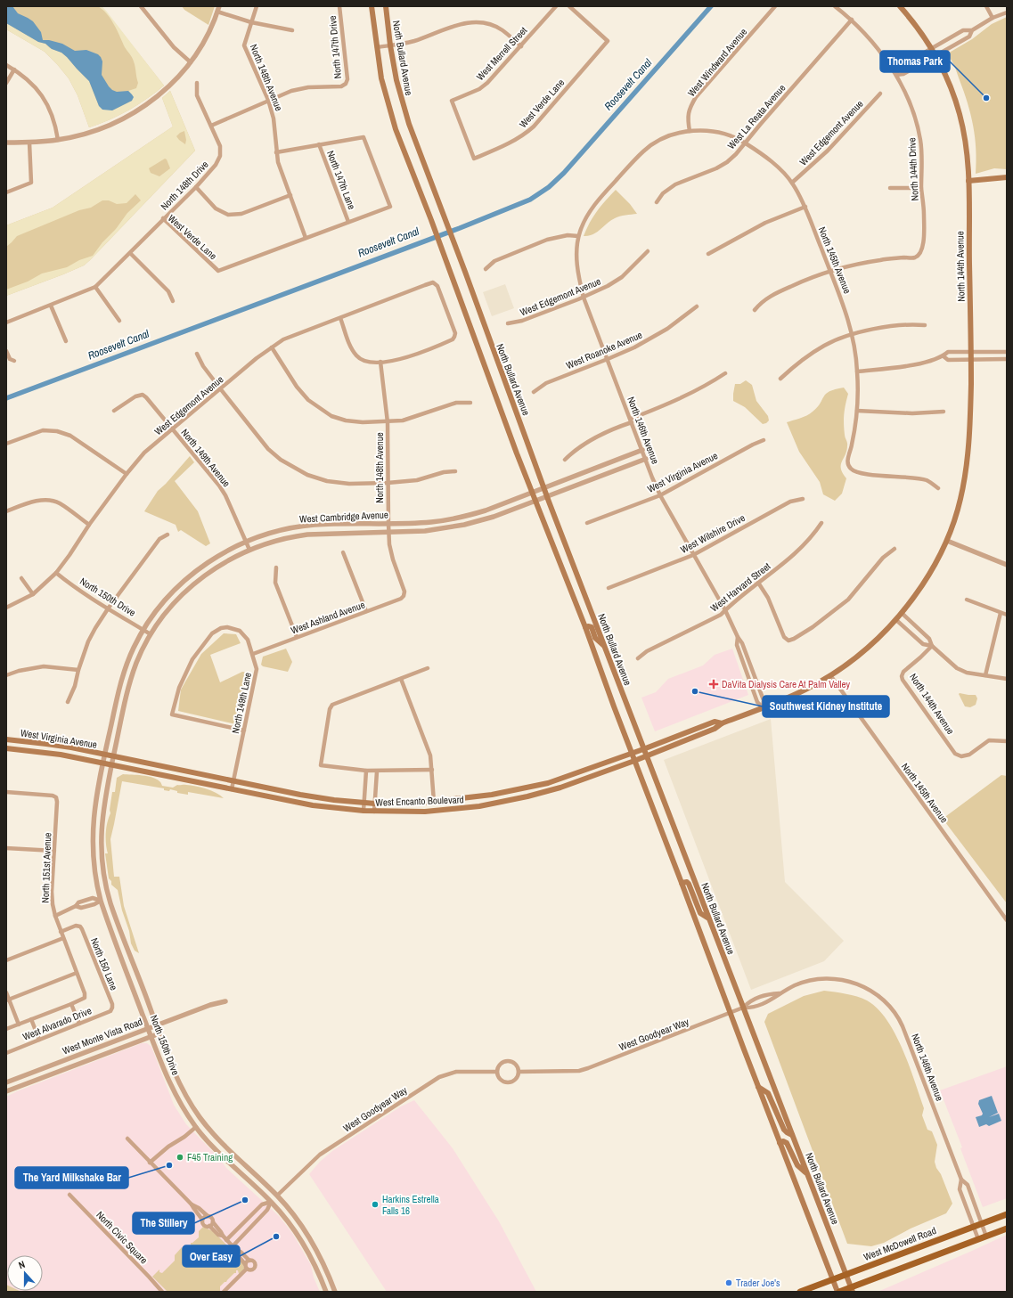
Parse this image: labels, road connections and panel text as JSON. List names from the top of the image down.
{
  "streets": {
    "main road": [
      "North Bullard Avenue",
      "North 144th Avenue",
      "West Virginia Avenue",
      "West Encanto Boulevard",
      "West McDowell Road"
    ],
    "street": [
      "North 147th Drive",
      "West Merrell Street",
      "West Windward Avenue",
      "North 148th Avenue",
      "West Verde Lane",
      "West La Reata Avenue",
      "West Edgemont Avenue",
      "North 144th Drive",
      "North 147th Lane",
      "North 148th Drive",
      "North 145th Avenue",
      "West Roanoke Avenue",
      "North 146th Avenue",
      "North 149th Avenue",
      "West Cambridge Avenue",
      "West Wilshire Drive",
      "West Harvard Street",
      "North 150th Drive",
      "West Ashland Avenue",
      "North 149th Lane",
      "North 151st Avenue",
      "North 150 Lane",
      "West Alvarado Drive",
      "West Goodyear Way",
      "West Monte Vista Road",
      "North Civic Square"
    ]
  },
  "crossings": [
    ["North 147th Drive", "North 148th Avenue"],
    ["West Merrell Street", "West Verde Lane"],
    ["North Bullard Avenue", "West Cambridge Avenue"],
    ["North Bullard Avenue", "West Encanto Boulevard"],
    ["North Bullard Avenue", "West Goodyear Way"],
    ["North Bullard Avenue", "West McDowell Road"],
    ["West Windward Avenue", "North 145th Avenue"],
    ["North 148th Avenue", "West Verde Lane"],
    ["North 148th Avenue", "West Edgemont Avenue"],
    ["North 148th Avenue", "West Cambridge Avenue"],
    ["North 148th Avenue", "West Ashland Avenue"],
    ["West Verde Lane", "North 147th Lane"],
    ["West Verde Lane", "North 148th Drive"],
    ["West La Reata Avenue", "North 144th Drive"],
    ["West La Reata Avenue", "North 145th Avenue"],
    ["West Edgemont Avenue", "North 145th Avenue"],
    ["West Edgemont Avenue", "North 146th Avenue"],
    ["West Edgemont Avenue", "North 149th Avenue"],
    ["West Edgemont Avenue", "North 150th Drive"],
    ["North 144th Drive", "North 145th Avenue"],
    ["North 145th Avenue", "West Encanto Boulevard"],
    ["North 144th Avenue", "West Encanto Boulevard"],
    ["West Roanoke Avenue", "North 146th Avenue"],
    ["North 146th Avenue", "West Virginia Avenue"],
    ["North 146th Avenue", "West Cambridge Avenue"],
    ["North 146th Avenue", "West Wilshire Drive"],
    ["North 146th Avenue", "West Harvard Street"],
    ["North 146th Avenue", "West Encanto Boulevard"],
    ["North 146th Avenue", "West McDowell Road"],
    ["North 149th Avenue", "West Cambridge Avenue"],
    ["West Virginia Avenue", "West Cambridge Avenue"],
    ["West Virginia Avenue", "North 150th Drive"],
    ["West Virginia Avenue", "West Encanto Boulevard"],
    ["West Cambridge Avenue", "North 150th Drive"],
    ["West Cambridge Avenue", "West Encanto Boulevard"],
    ["North 150th Drive", "West Encanto Boulevard"],
    ["North 150th Drive", "West Goodyear Way"],
    ["North 150th Drive", "West Monte Vista Road"],
    ["West Ashland Avenue", "North 149th Lane"],
    ["North 149th Lane", "West Encanto Boulevard"],
    ["North 151st Avenue", "North 150 Lane"],
    ["North 150 Lane", "West Alvarado Drive"]
  ],
  "water": ["Roosevelt Canal"],
  "places": {
    "other": [
      "Thomas Park",
      "Southwest Kidney Institute",
      "F45 Training",
      "The Yard Milkshake Bar",
      "The Stillery",
      "Harkins Estrella Falls 16",
      "Over Easy",
      "Trader Joe's"
    ],
    "health": ["DaVita Dialysis Care At Palm Valley"]
  },
  "north": "top"
}
